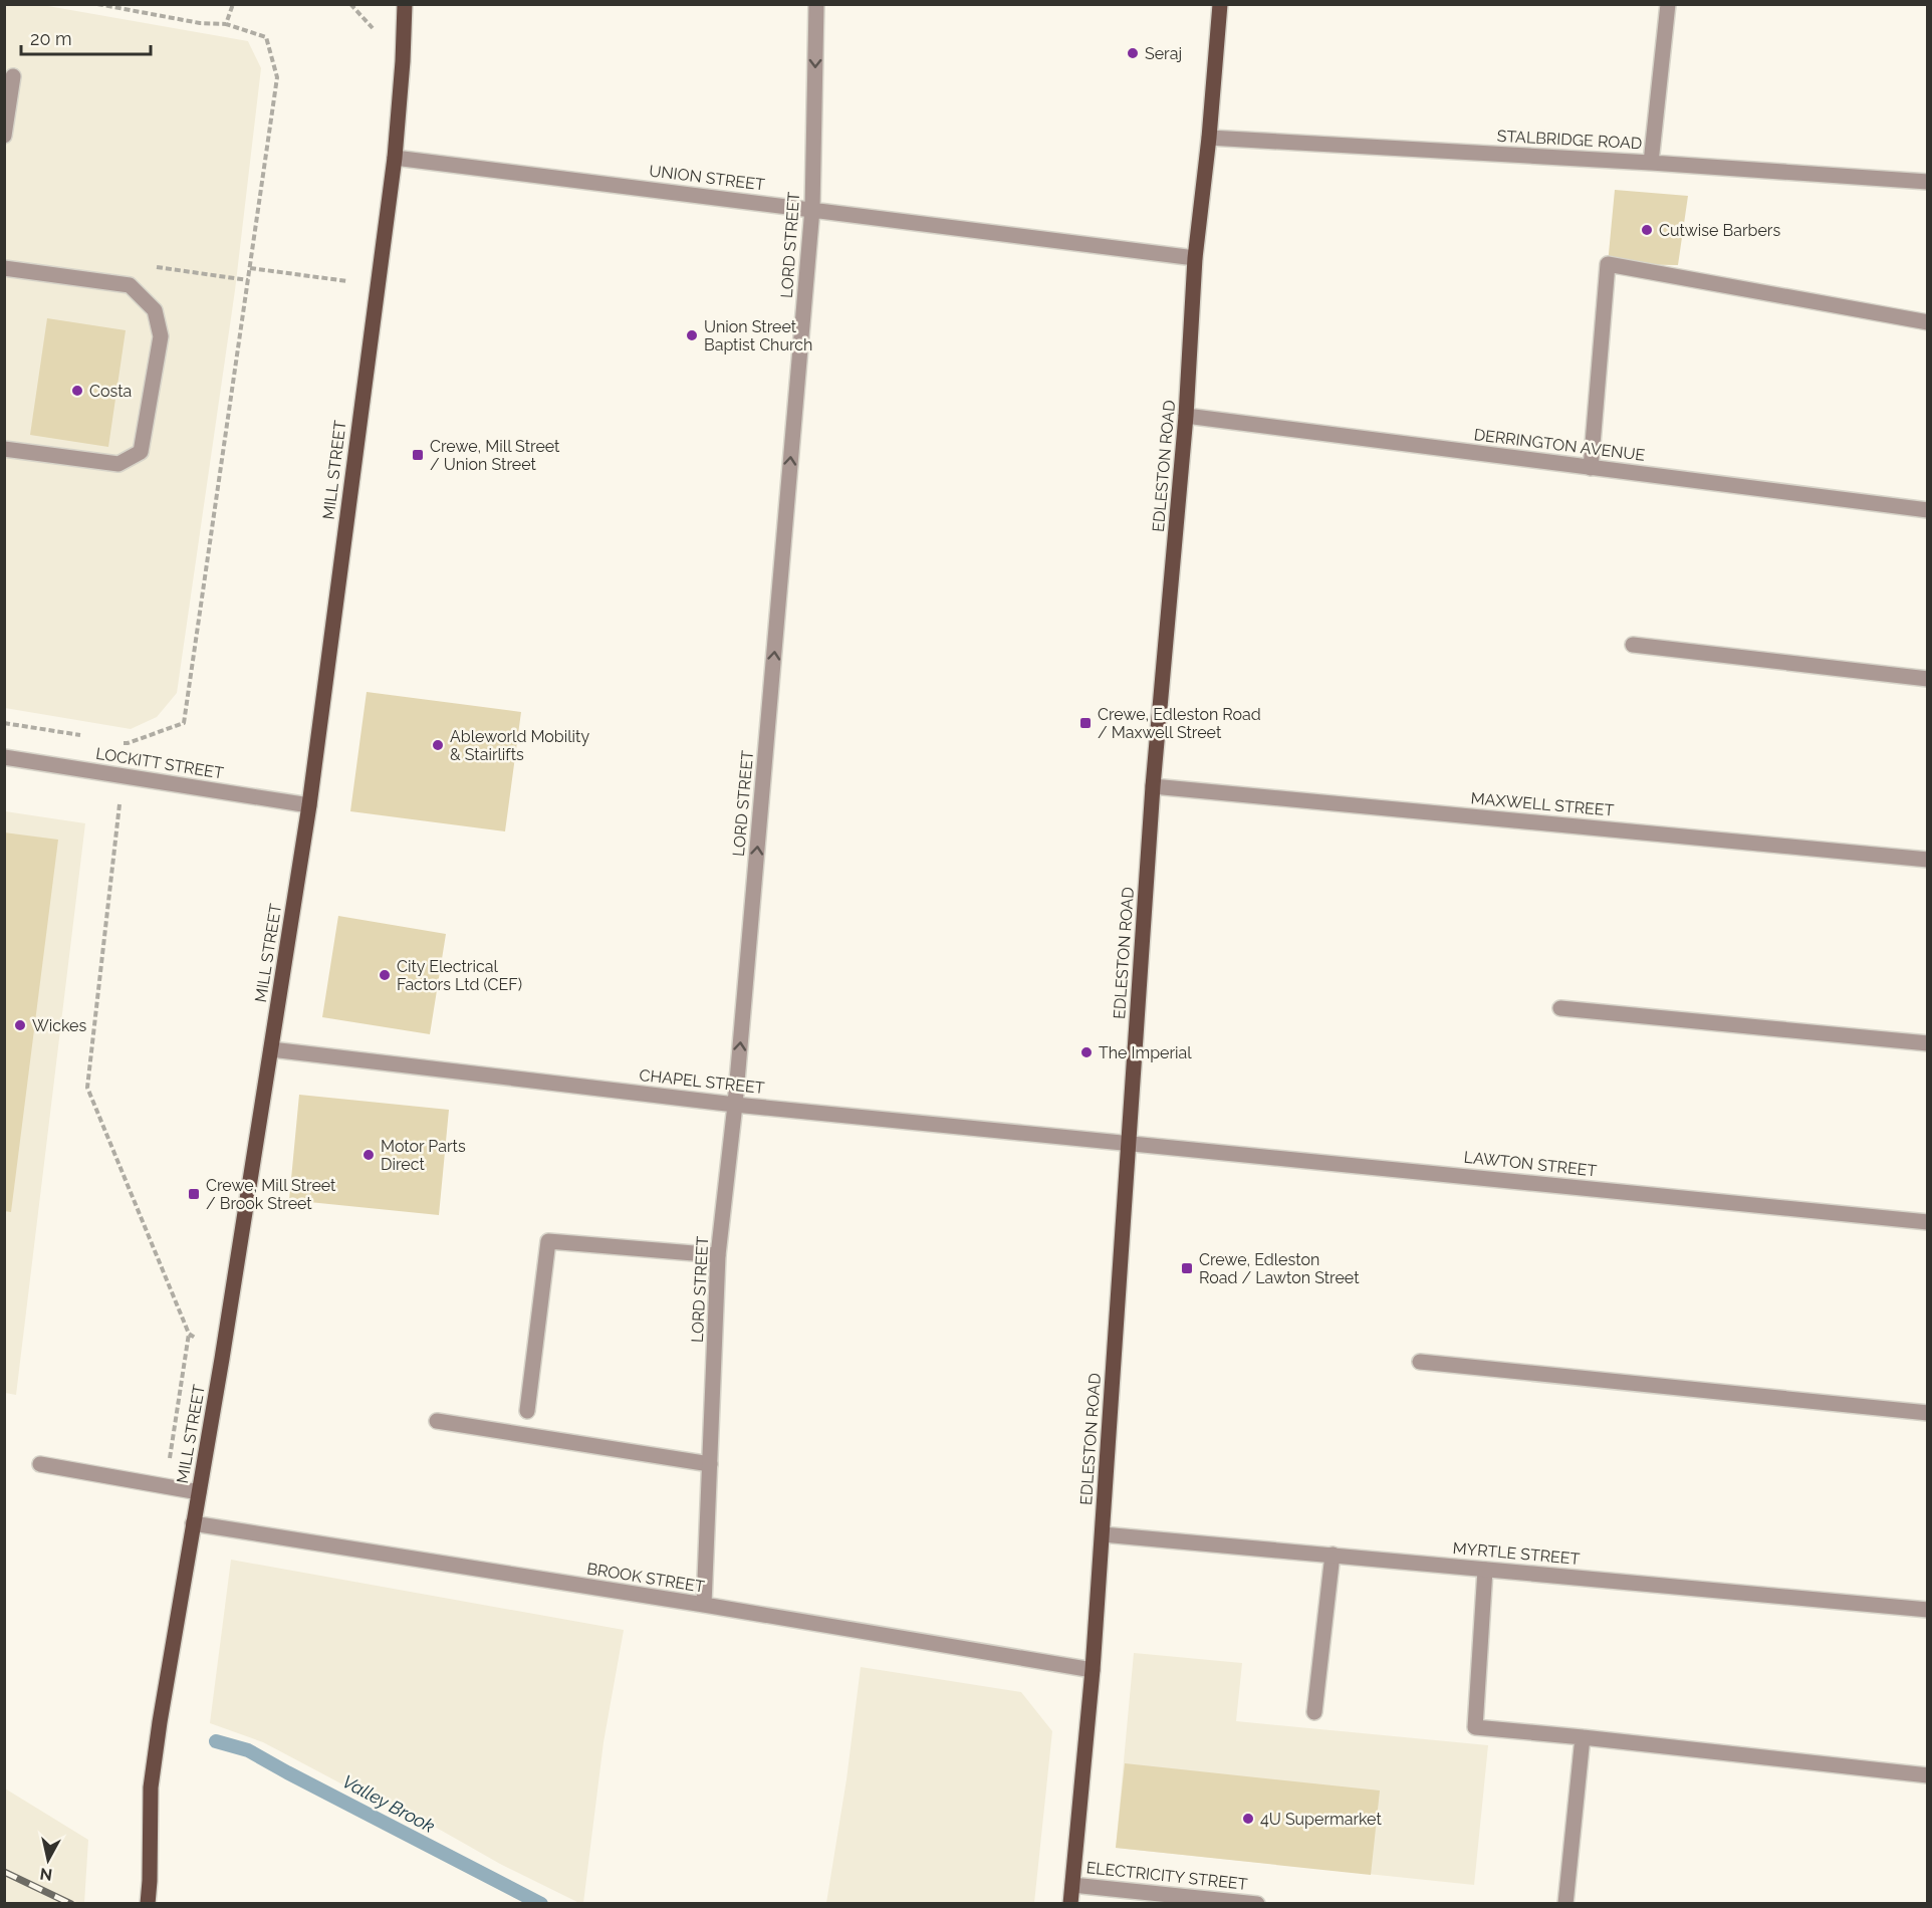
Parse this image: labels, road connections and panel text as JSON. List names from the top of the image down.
{
  "streets": {
    "main road": ["EDLESTON ROAD", "MILL STREET"],
    "street": [
      "STALBRIDGE ROAD",
      "UNION STREET",
      "LORD STREET",
      "DERRINGTON AVENUE",
      "LOCKITT STREET",
      "MAXWELL STREET",
      "CHAPEL STREET",
      "LAWTON STREET",
      "MYRTLE STREET",
      "BROOK STREET",
      "ELECTRICITY STREET"
    ]
  },
  "crossings": [
    ["STALBRIDGE ROAD", "EDLESTON ROAD"],
    ["UNION STREET", "LORD STREET"],
    ["UNION STREET", "EDLESTON ROAD"],
    ["UNION STREET", "MILL STREET"],
    ["LORD STREET", "CHAPEL STREET"],
    ["LORD STREET", "BROOK STREET"],
    ["DERRINGTON AVENUE", "EDLESTON ROAD"],
    ["EDLESTON ROAD", "MAXWELL STREET"],
    ["EDLESTON ROAD", "CHAPEL STREET"],
    ["EDLESTON ROAD", "LAWTON STREET"],
    ["EDLESTON ROAD", "MYRTLE STREET"],
    ["EDLESTON ROAD", "BROOK STREET"],
    ["EDLESTON ROAD", "ELECTRICITY STREET"],
    ["MILL STREET", "LOCKITT STREET"],
    ["MILL STREET", "CHAPEL STREET"],
    ["MILL STREET", "BROOK STREET"],
    ["CHAPEL STREET", "LAWTON STREET"]
  ],
  "water": ["Valley Brook"],
  "places": {
    "other": [
      "Seraj",
      "Cutwise Barbers",
      "Union Street Baptist Church",
      "Costa",
      "Ableworld Mobility & Stairlifts",
      "City Electrical Factors Ltd (CEF)",
      "Wickes",
      "The Imperial",
      "Motor Parts Direct",
      "4U Supermarket"
    ],
    "transit": [
      "Crewe, Mill Street / Union Street",
      "Crewe, Edleston Road / Maxwell Street",
      "Crewe, Mill Street / Brook Street",
      "Crewe, Edleston Road / Lawton Street"
    ]
  },
  "scale_bar": "20 m",
  "north": "bottom"
}
